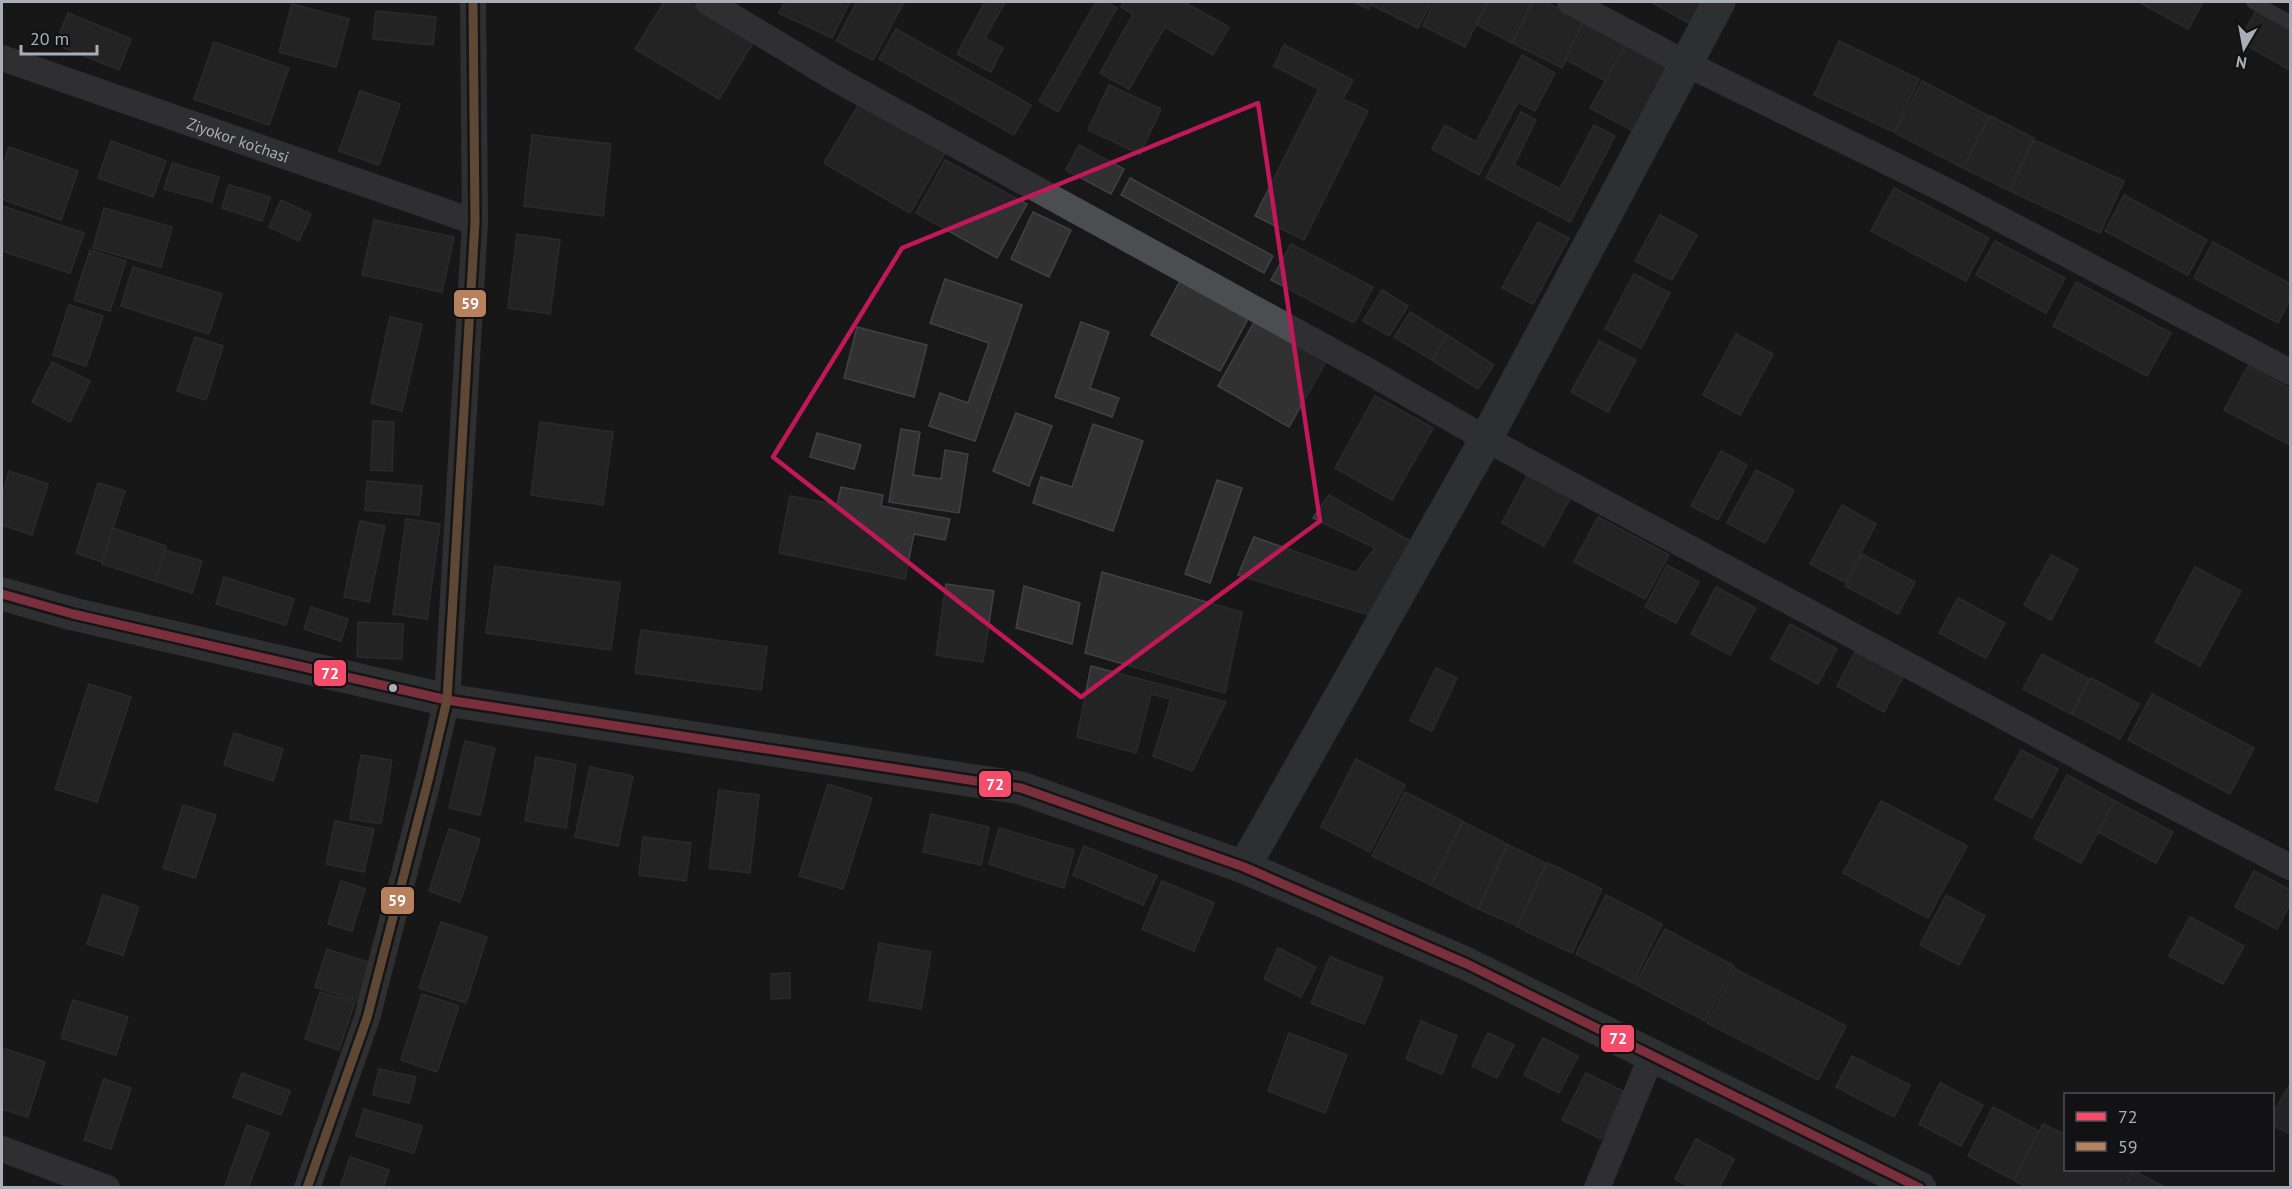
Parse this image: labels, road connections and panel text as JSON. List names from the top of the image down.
{
  "streets": {
    "street": ["Ziyokor ko'chasi"]
  },
  "lines": ["transit line 59", "transit line 72"],
  "legend": ["72", "59"],
  "scale_bar": "20 m",
  "north": "bottom"
}
